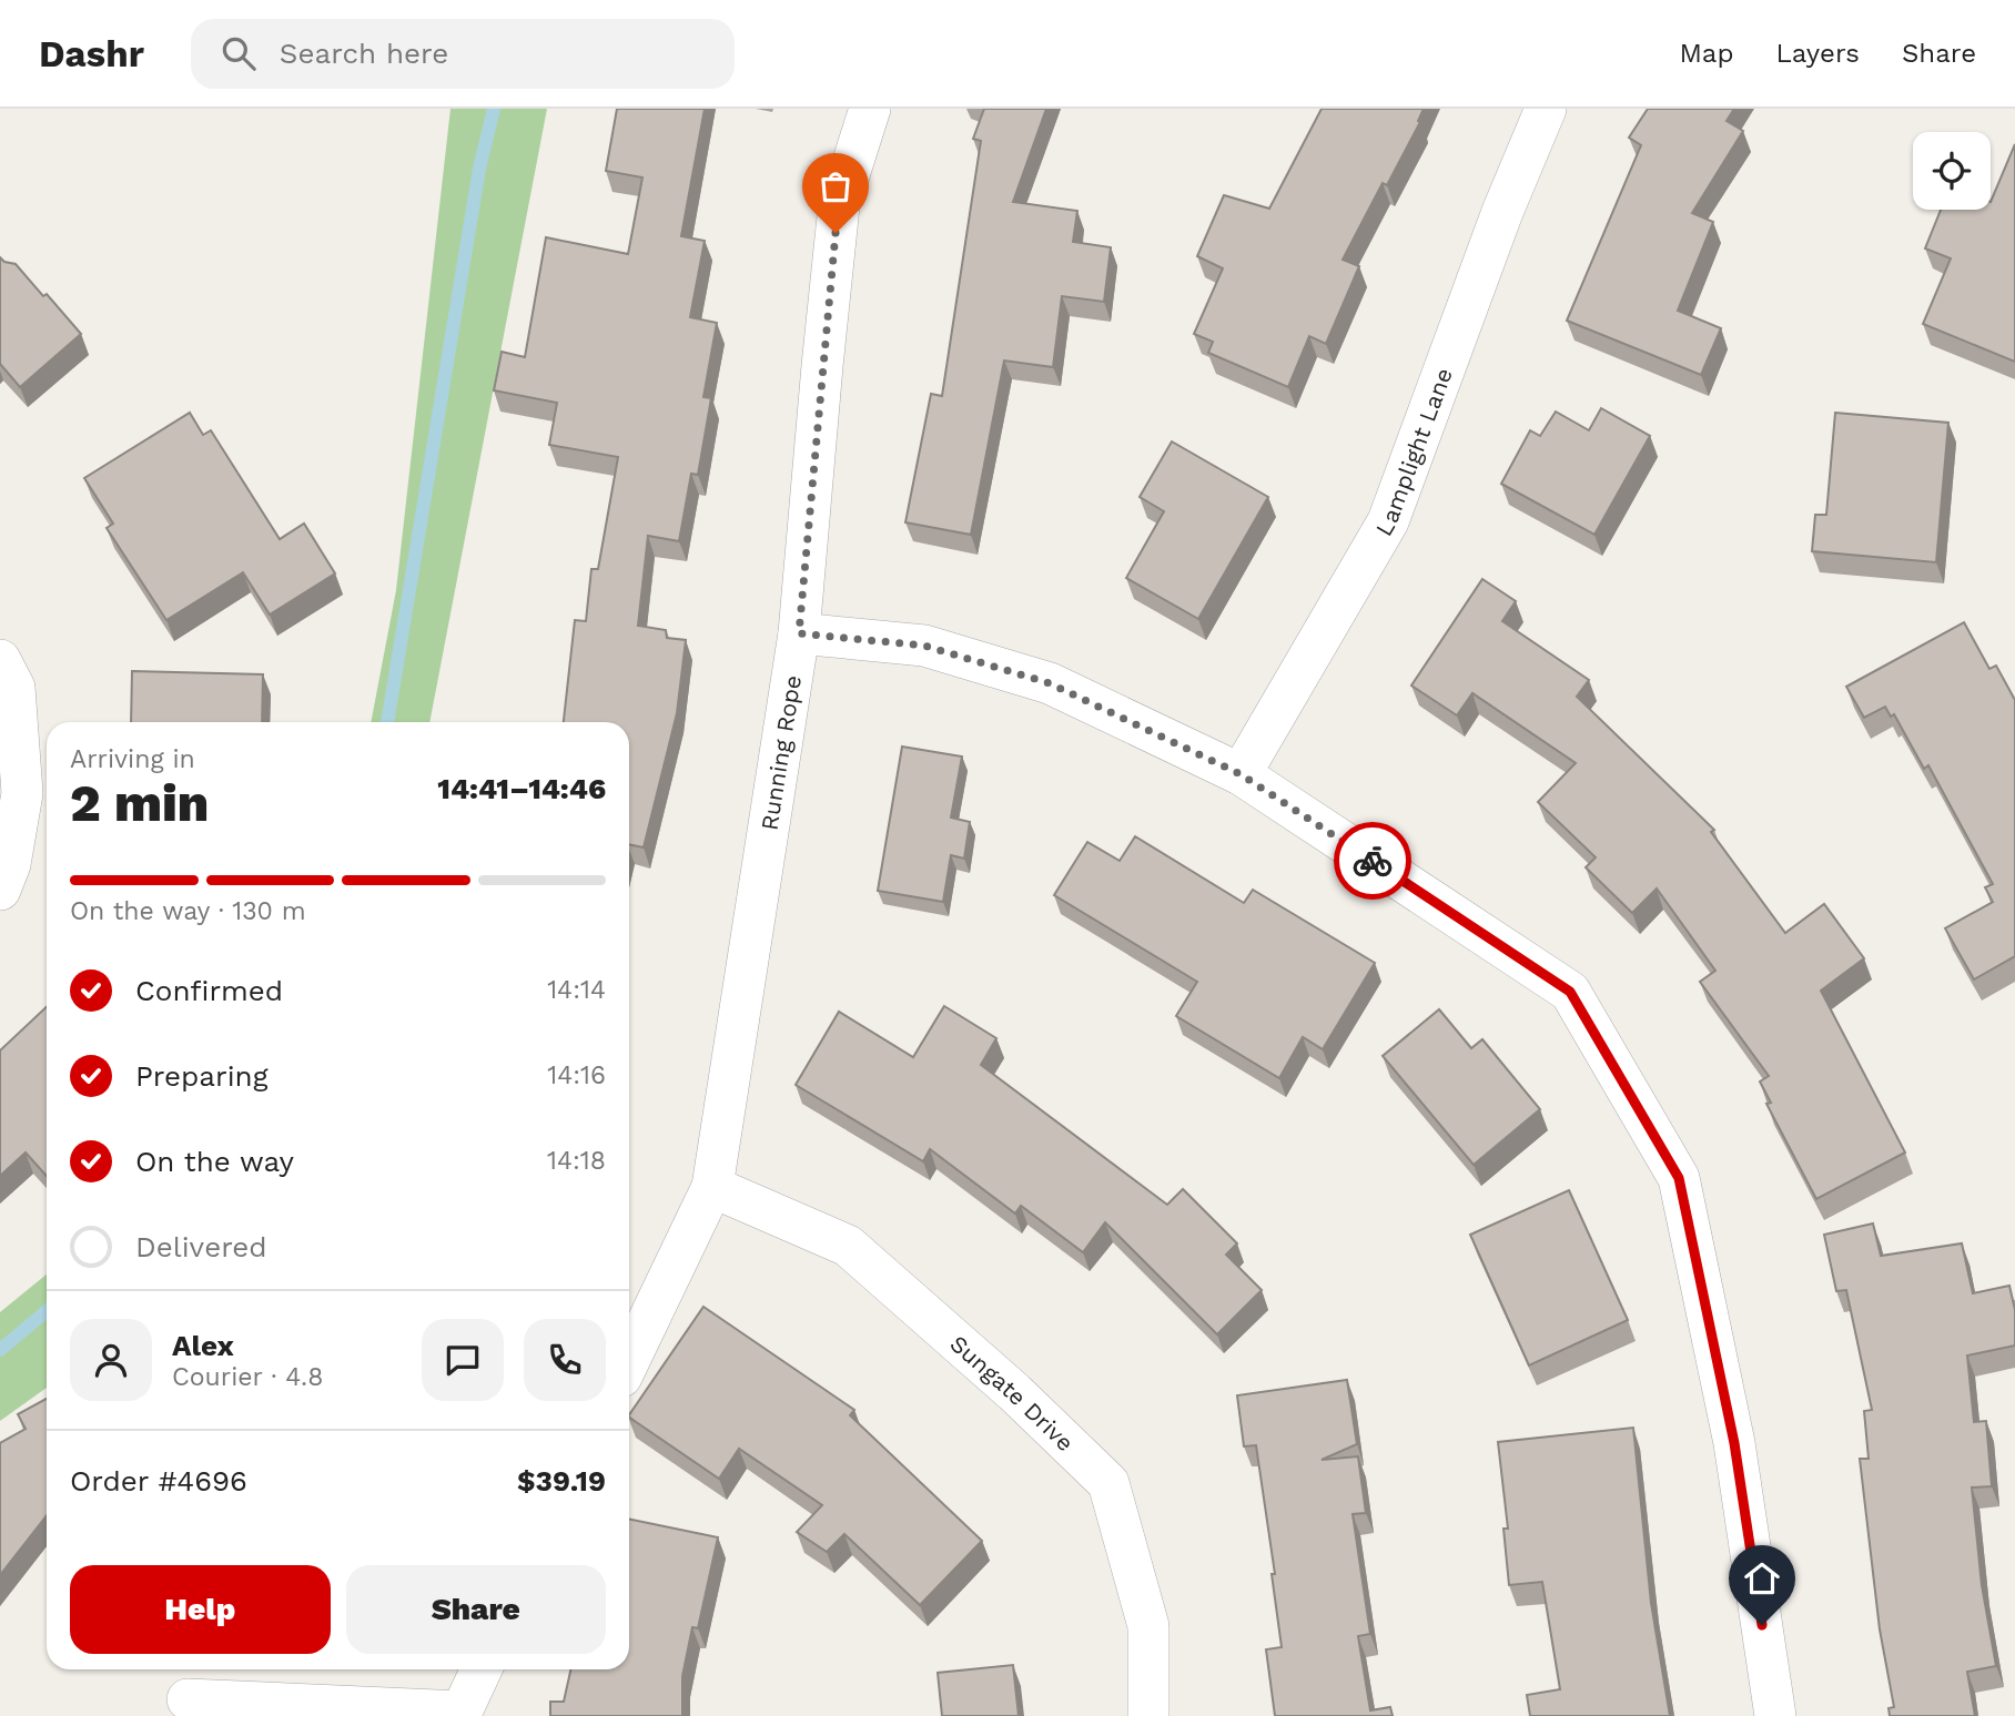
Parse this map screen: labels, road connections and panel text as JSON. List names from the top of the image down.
{
  "streets": {
    "street": ["Lamplight Lane", "Running Rope", "Sungate Drive"]
  },
  "crossings": [
    ["Running Rope", "Sungate Drive"]
  ],
  "page": {
    "header": "Dashr",
    "search": "Search here",
    "nav": ["Map", "Layers", "Share"],
    "heading": ["2 min", "Arriving in", "14:41–14:46"],
    "panel": [
      "Alex",
      "Courier · 4.8",
      "Order #4696",
      "$39.19"
    ],
    "bar": "On the way · 130 m",
    "list": [
      ["Confirmed", "14:14"],
      ["Preparing", "14:16"],
      ["On the way", "14:18"],
      "Delivered"
    ],
    "buttons": ["Help", "Share"]
  }
}
